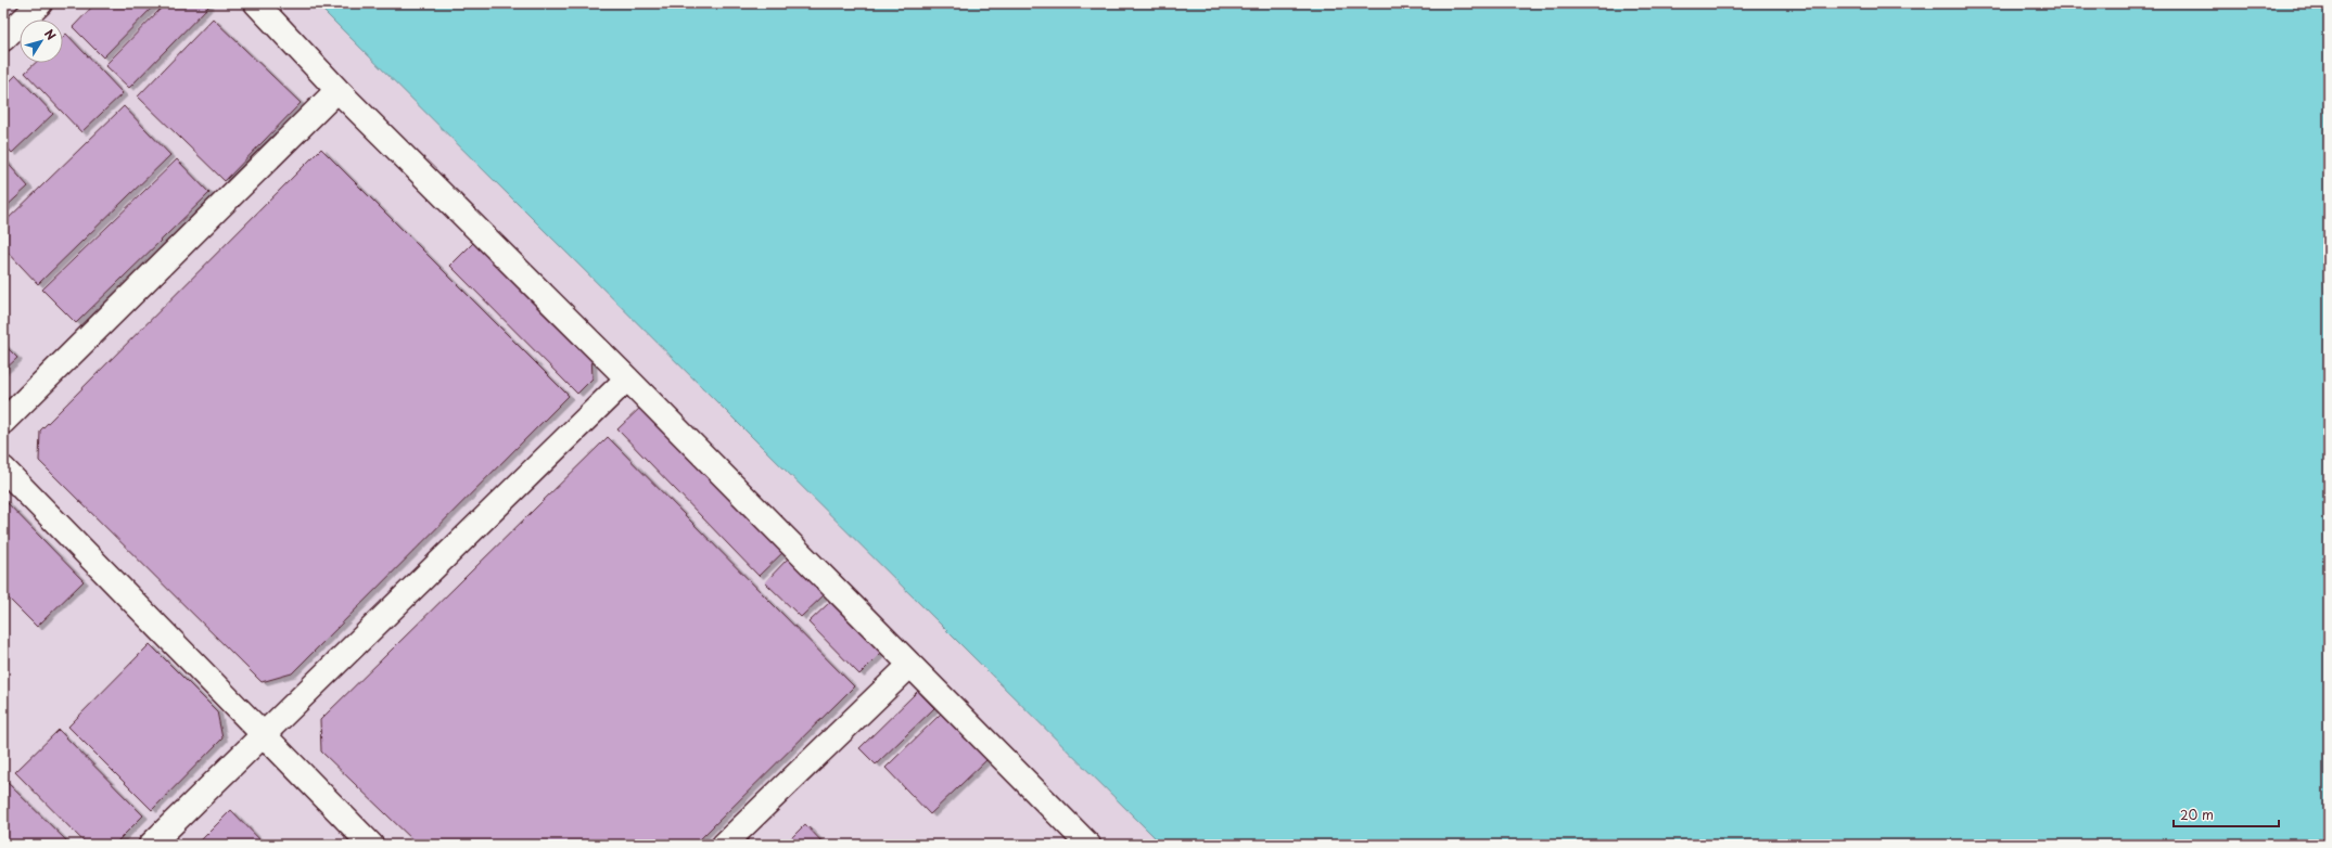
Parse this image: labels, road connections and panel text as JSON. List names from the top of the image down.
{
  "scale_bar": "20 m",
  "north": "top right"
}
